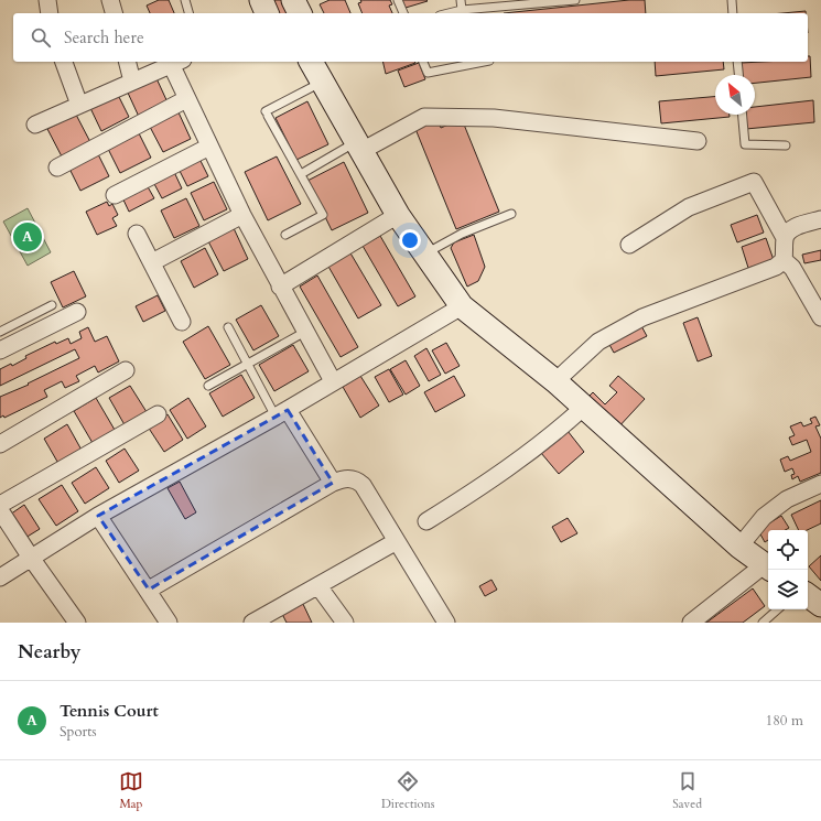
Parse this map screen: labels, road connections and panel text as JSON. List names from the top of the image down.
{
  "north": "top left",
  "page": {
    "search": "Search here",
    "pins": "A",
    "heading": "Nearby",
    "list": [
      {
        "mark": "A",
        "name": "Tennis Court",
        "note": "Sports",
        "value": "180 m"
      }
    ],
    "nav": ["Map", "Directions", "Saved"]
  }
}
